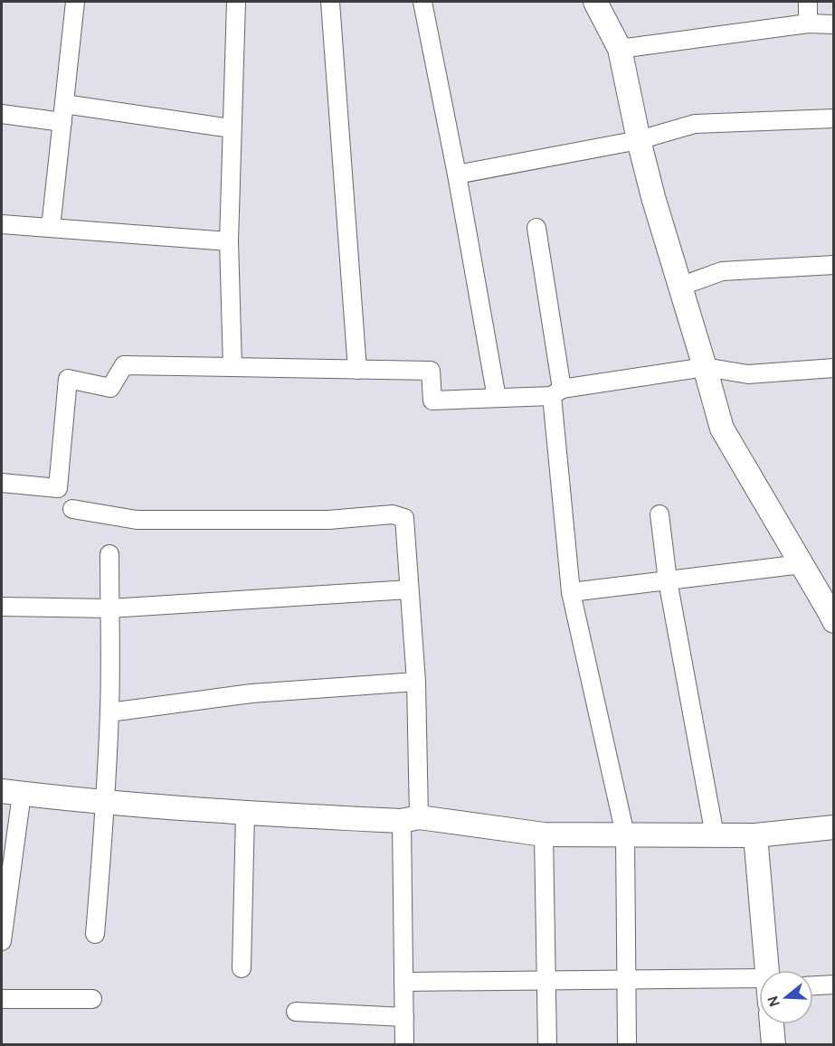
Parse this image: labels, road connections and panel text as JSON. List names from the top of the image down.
{
  "north": "left"
}
